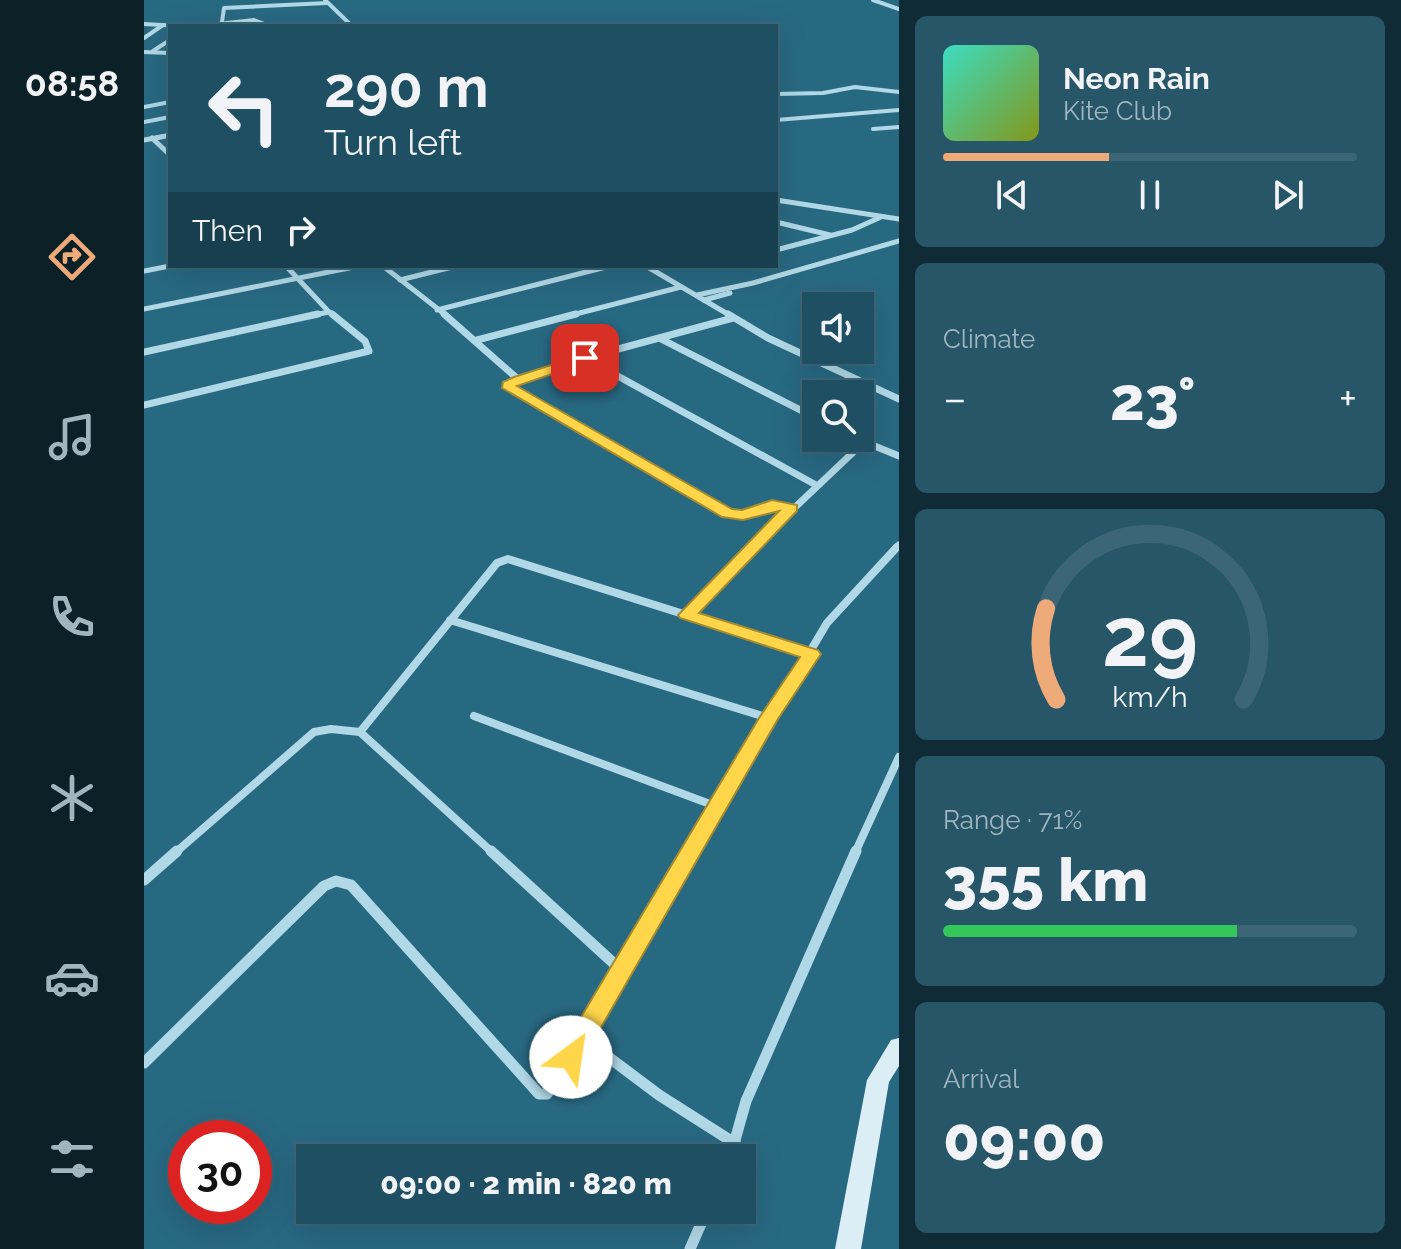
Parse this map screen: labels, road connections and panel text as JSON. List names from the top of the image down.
{
  "page": {
    "tabs": "08:58",
    "turn": ["290 m", "Turn left"],
    "song": ["Neon Rain", "Kite Club"],
    "then": "Then",
    "tile": [
      "Climate",
      ["Range · 71%", "355 km"],
      ["Arrival", "09:00"]
    ],
    "heat": ["−", "23°", "+"],
    "limit": "30",
    "trip": "09:00 · 2 min · 820 m",
    "gauge": ["29", "km/h"]
  }
}
